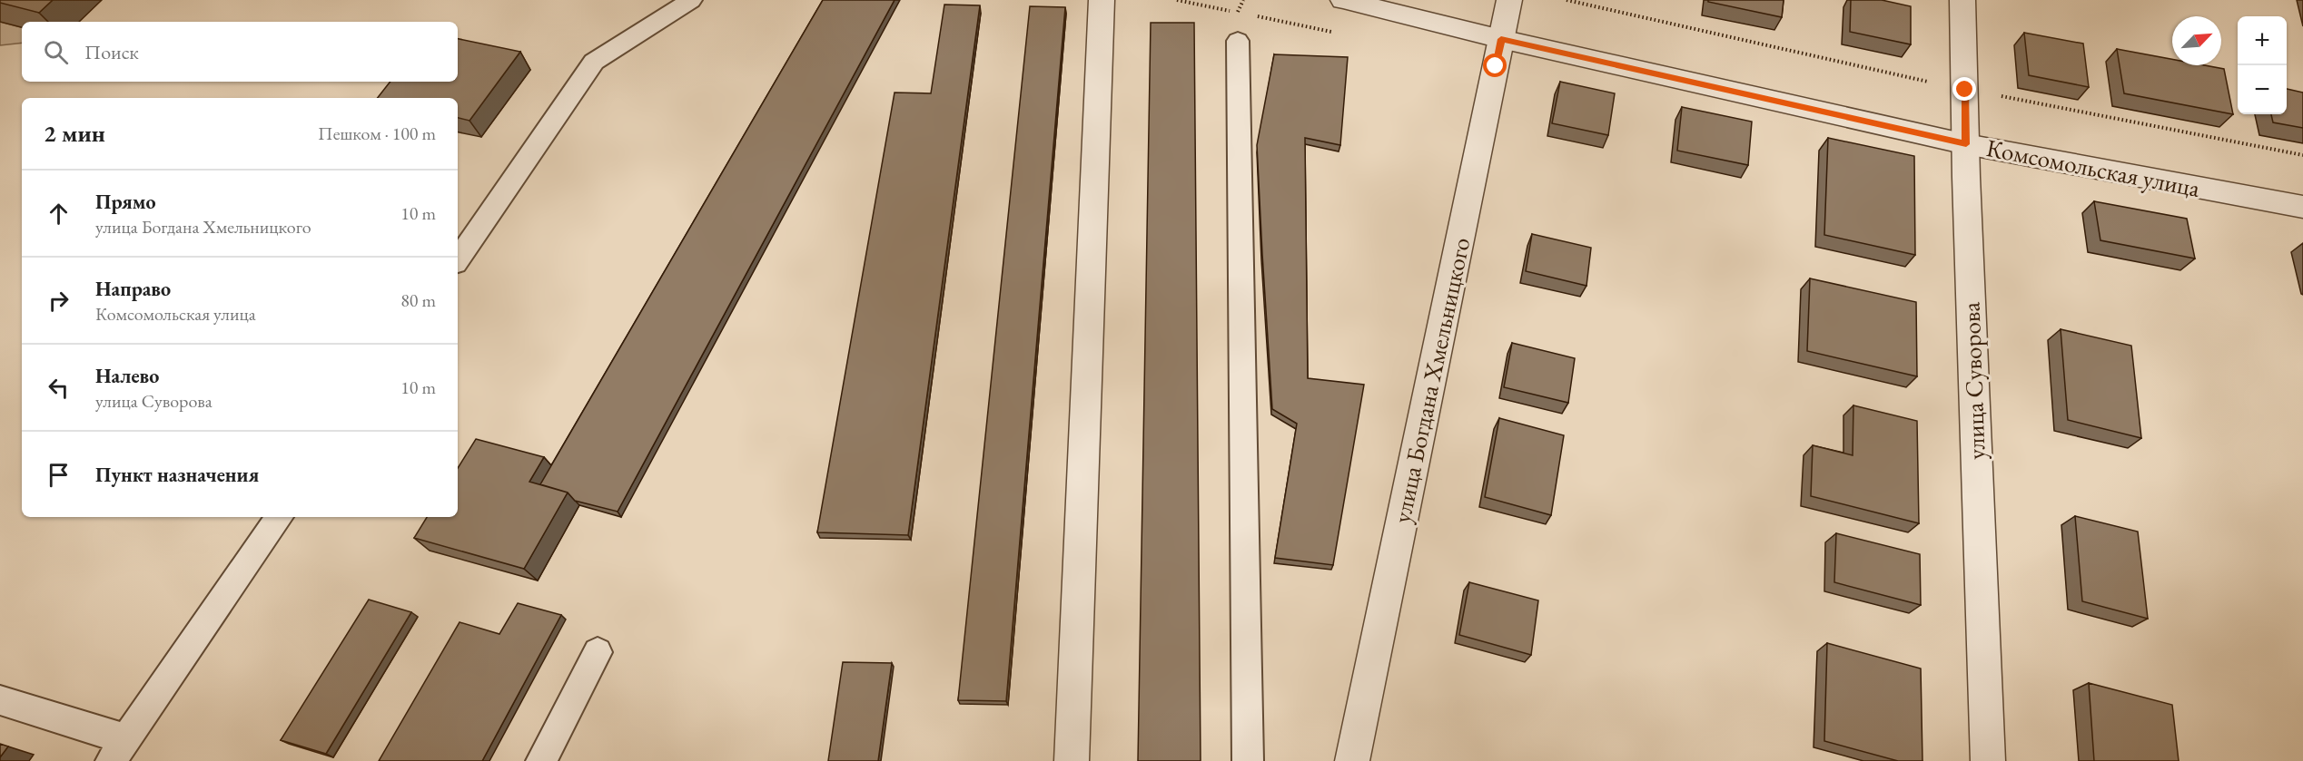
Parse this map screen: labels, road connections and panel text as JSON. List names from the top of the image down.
{
  "streets": {
    "street": ["Комсомольская улица", "улица Богдана Хмельницкого", "улица Суворова"]
  },
  "crossings": [
    ["Комсомольская улица", "улица Богдана Хмельницкого"],
    ["Комсомольская улица", "улица Суворова"]
  ],
  "north": "top right",
  "page": {
    "map_buttons": ["+", "−"],
    "search": "Поиск",
    "heading": ["2 мин", "Пешком · 100 m"],
    "list": [
      ["Прямо", "улица Богдана Хмельницкого", "10 m"],
      ["Направо", "Комсомольская улица", "80 m"],
      ["Налево", "улица Суворова", "10 m"],
      "Пункт назначения"
    ]
  }
}
